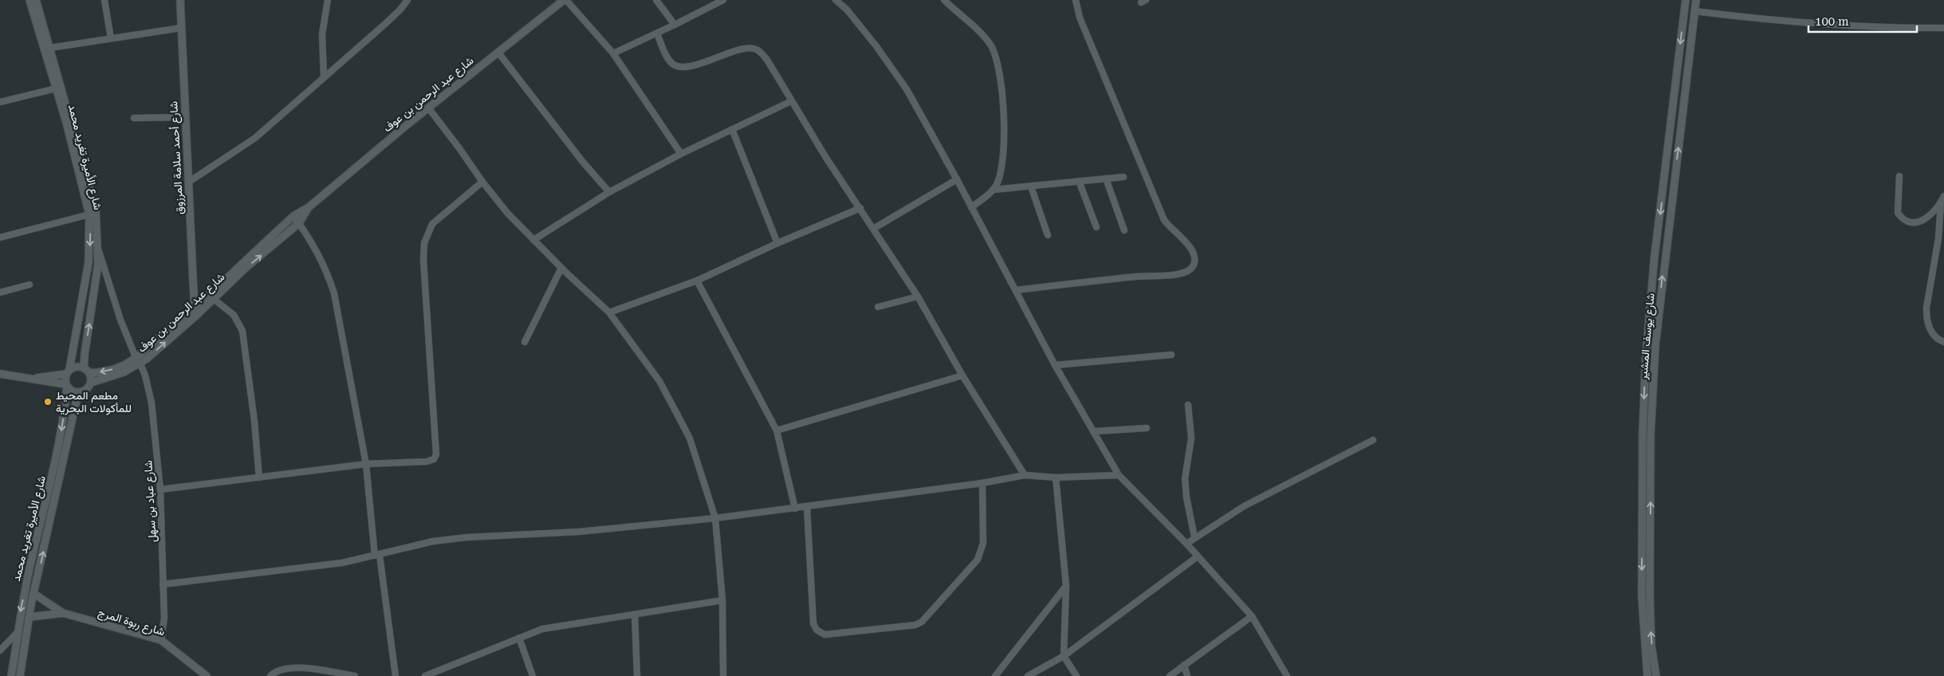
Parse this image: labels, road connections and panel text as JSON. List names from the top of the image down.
{
  "streets": {
    "street": [
      "شارع عبد الرحمن بن عوف",
      "شارع الأميرة تغريد محمد",
      "شارع أحمد سلامة المرزوق",
      "شارع يوسف المشير",
      "شارع عباد بن سهل",
      "شارع ربوة المرج"
    ]
  },
  "crossings": [
    ["شارع عبد الرحمن بن عوف", "شارع الأميرة تغريد محمد"],
    ["شارع عبد الرحمن بن عوف", "شارع أحمد سلامة المرزوق"],
    ["شارع عبد الرحمن بن عوف", "شارع عباد بن سهل"],
    ["شارع الأميرة تغريد محمد", "شارع عباد بن سهل"],
    ["شارع الأميرة تغريد محمد", "شارع ربوة المرج"],
    ["شارع عباد بن سهل", "شارع ربوة المرج"]
  ],
  "places": ["مطعم المحيط للمأكولات البحرية"],
  "scale_bar": "100 m"
}
